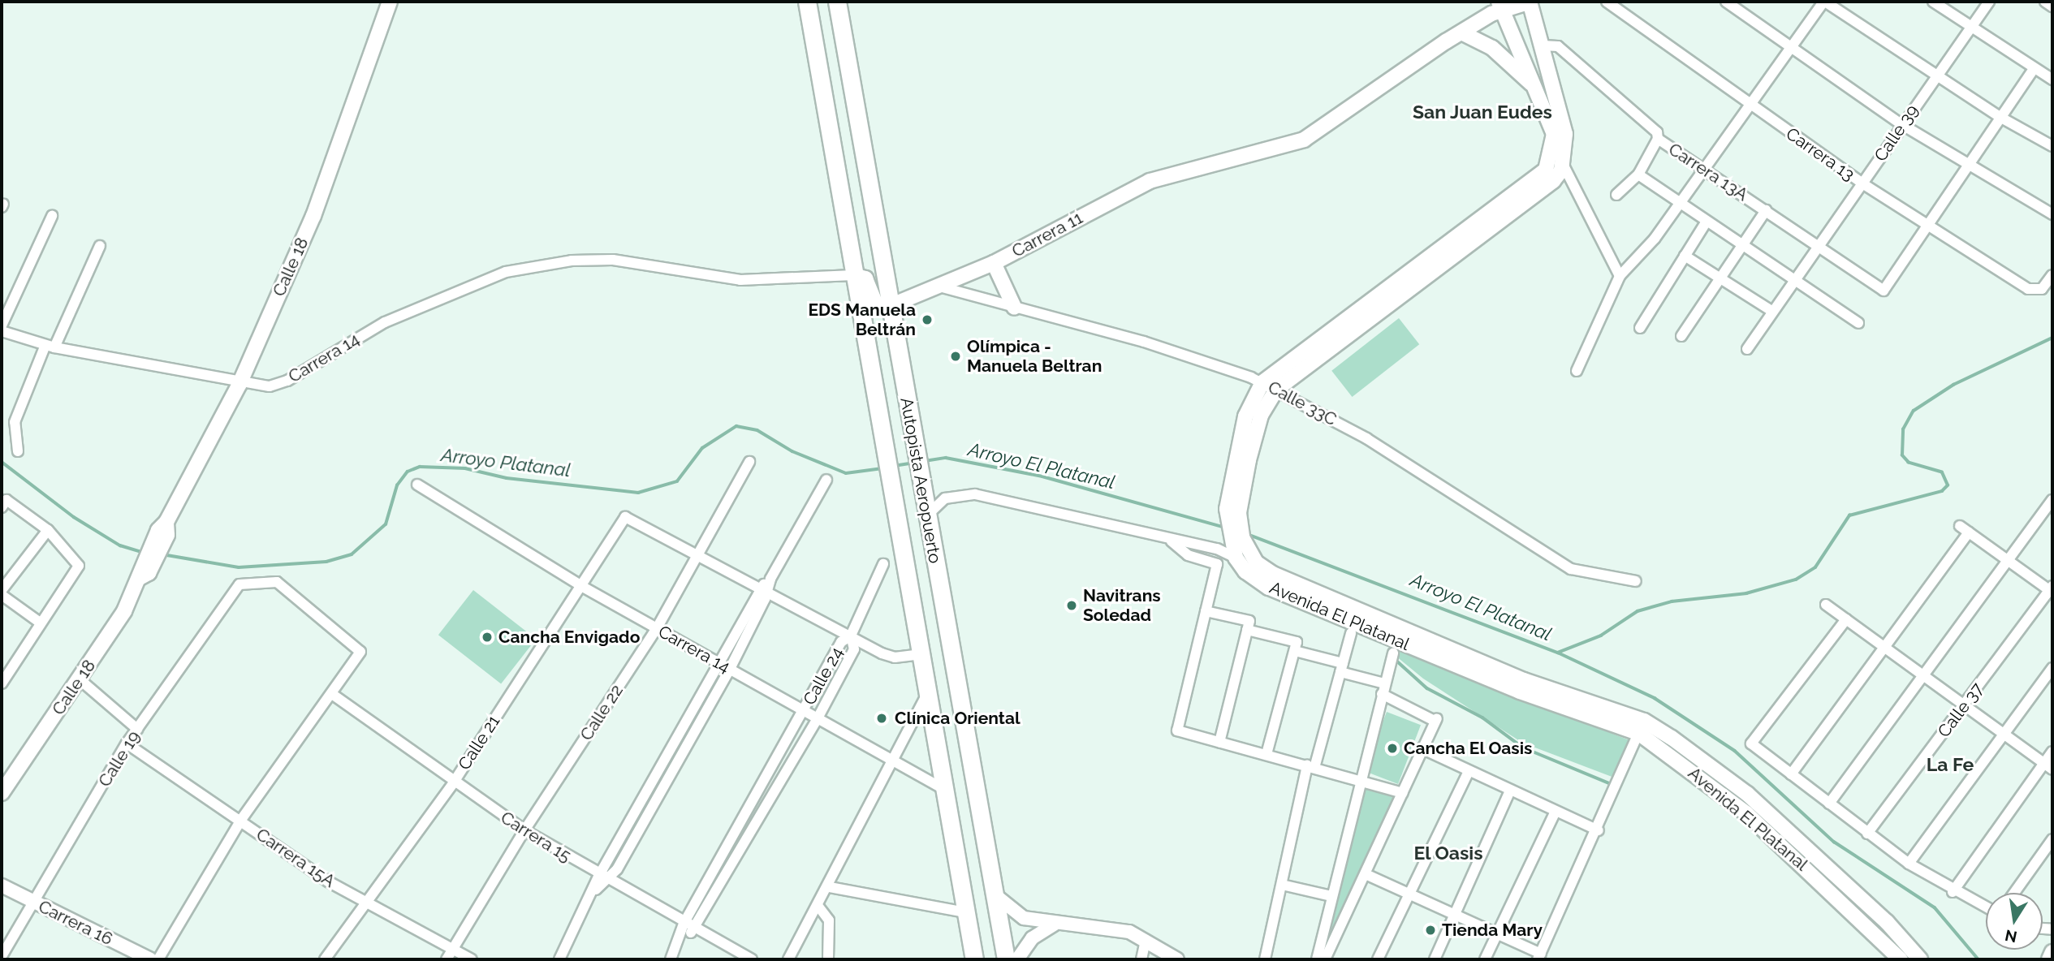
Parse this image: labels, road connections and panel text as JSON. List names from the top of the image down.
{
  "streets": {
    "highway": ["Autopista Aeropuerto"],
    "main road": ["Carrera 11", "Calle 18", "Avenida El Platanal"],
    "street": [
      "Calle 39",
      "Carrera 13",
      "Carrera 13A",
      "Carrera 14",
      "Calle 33C",
      "Calle 24",
      "Calle 37",
      "Calle 22",
      "Calle 21",
      "Calle 19",
      "Carrera 15",
      "Carrera 15A",
      "Carrera 16"
    ]
  },
  "crossings": [
    ["Calle 39", "Carrera 13"],
    ["Calle 39", "Carrera 13A"],
    ["Carrera 13", "Carrera 13A"],
    ["Carrera 11", "Calle 33C"],
    ["Carrera 11", "Autopista Aeropuerto"],
    ["Carrera 11", "Avenida El Platanal"],
    ["Calle 18", "Carrera 14"],
    ["Carrera 14", "Autopista Aeropuerto"],
    ["Carrera 14", "Calle 24"],
    ["Carrera 14", "Calle 22"],
    ["Carrera 14", "Calle 21"],
    ["Calle 33C", "Avenida El Platanal"],
    ["Calle 24", "Carrera 15"],
    ["Calle 22", "Calle 21"],
    ["Calle 22", "Carrera 15"],
    ["Calle 22", "Carrera 15A"],
    ["Calle 21", "Carrera 15"],
    ["Calle 21", "Carrera 15A"],
    ["Calle 19", "Carrera 15"],
    ["Calle 19", "Carrera 15A"],
    ["Calle 19", "Carrera 16"]
  ],
  "districts": ["San Juan Eudes", "La Fe", "El Oasis"],
  "water": ["Arroyo Platanal", "Arroyo El Platanal"],
  "places": [
    "EDS Manuela Beltrán",
    "Olímpica - Manuela Beltran",
    "Navitrans Soledad",
    "Cancha Envigado",
    "Clínica Oriental",
    "Cancha El Oasis",
    "Tienda Mary"
  ],
  "north": "bottom"
}
